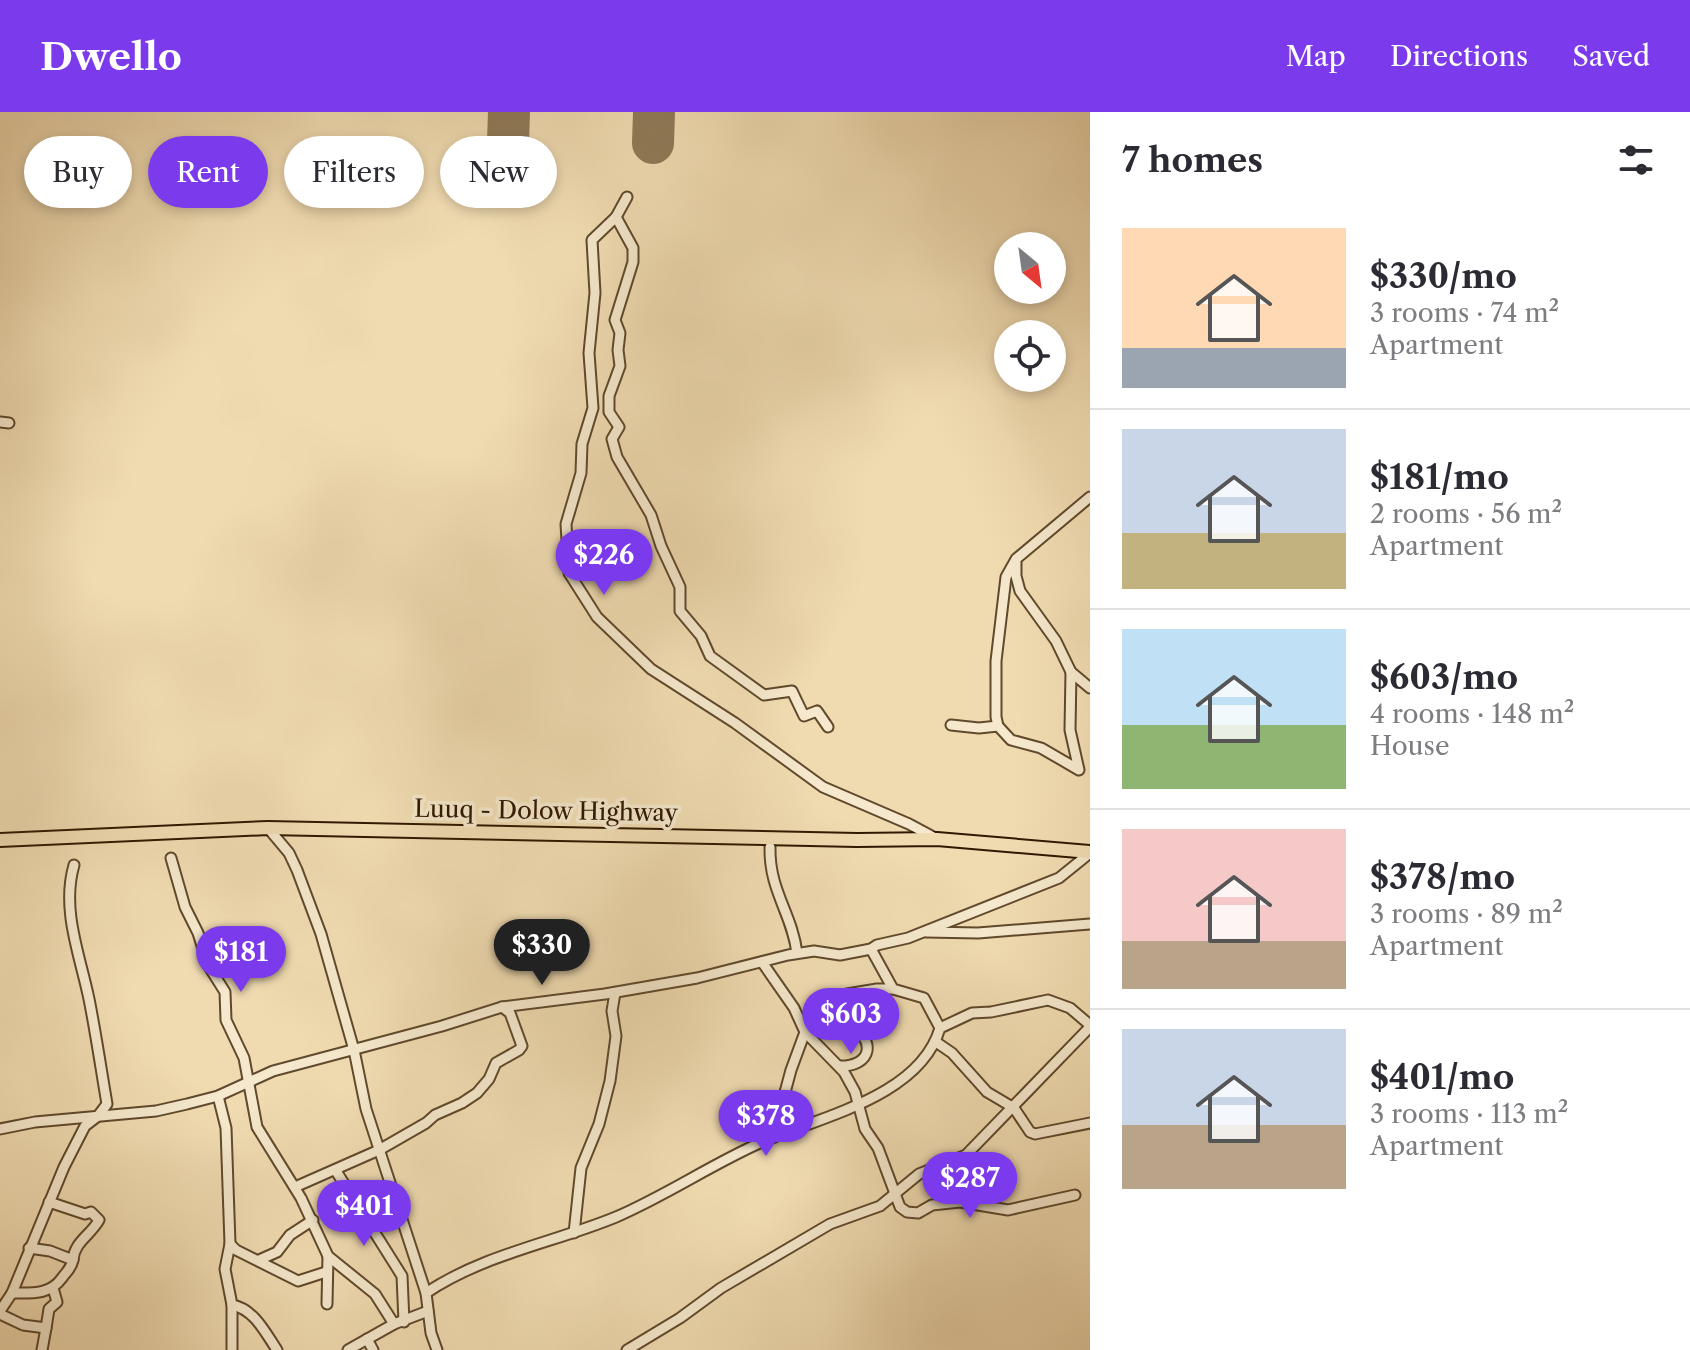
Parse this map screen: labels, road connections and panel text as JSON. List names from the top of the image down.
{
  "streets": {
    "main road": ["Luuq - Dolow Highway"]
  },
  "north": "bottom right",
  "page": {
    "header": "Dwello",
    "nav": ["Map", "Directions", "Saved"],
    "heading": "7 homes",
    "chip": [
      "Buy",
      "Rent",
      "Filters",
      "New"
    ],
    "list": [
      {
        "name": "$330/mo",
        "note": "3 rooms · 74 m² · Apartment"
      },
      {
        "name": "$181/mo",
        "note": "2 rooms · 56 m² · Apartment"
      },
      {
        "name": "$603/mo",
        "note": "4 rooms · 148 m² · House"
      },
      {
        "name": "$378/mo",
        "note": "3 rooms · 89 m² · Apartment"
      },
      {
        "name": "$401/mo",
        "note": "3 rooms · 113 m² · Apartment"
      }
    ],
    "price": [
      "$226",
      "$330",
      "$181",
      "$603",
      "$378",
      "$287",
      "$401"
    ]
  }
}
